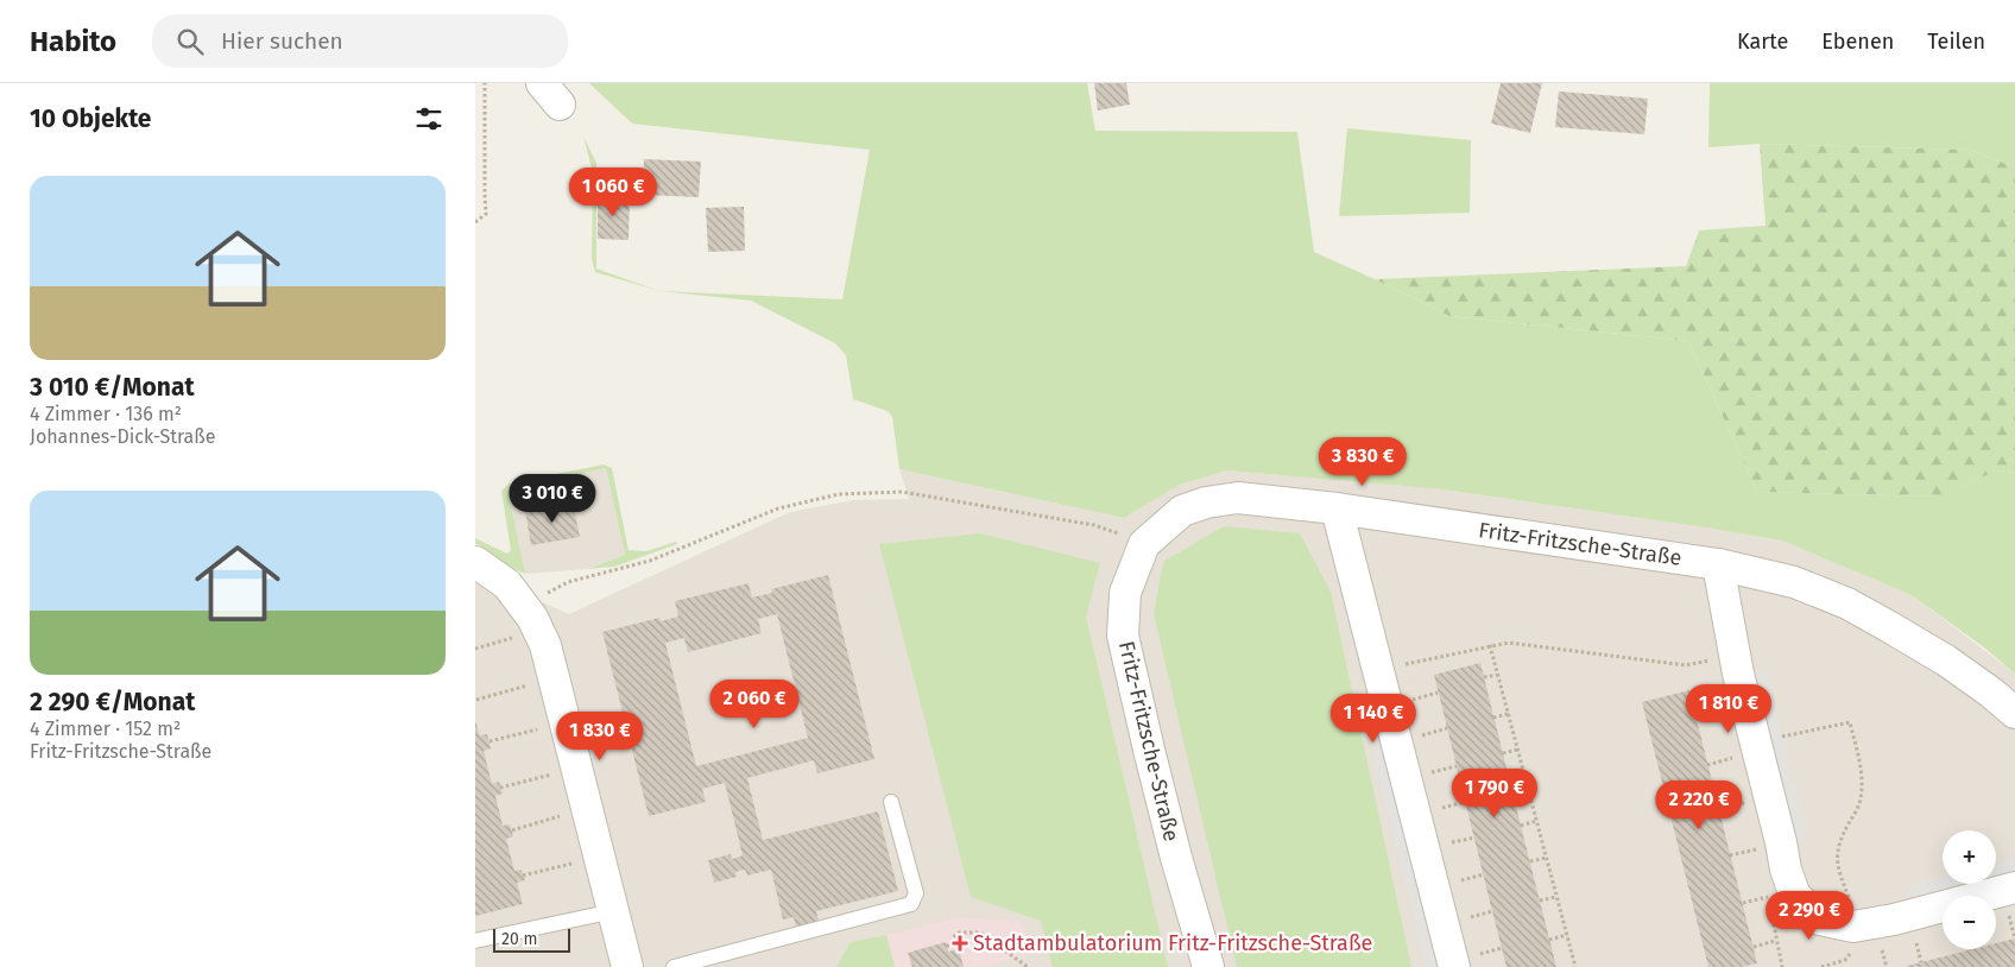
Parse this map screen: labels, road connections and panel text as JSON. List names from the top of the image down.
{
  "streets": {
    "street": ["Fritz-Fritzsche-Straße"]
  },
  "places": {
    "health": ["Stadtambulatorium Fritz-Fritzsche-Straße"]
  },
  "scale_bar": "20 m",
  "page": {
    "header": "Habito",
    "search": "Hier suchen",
    "nav": ["Karte", "Ebenen", "Teilen"],
    "heading": "10 Objekte",
    "list": [
      {
        "name": "3 010 €/Monat",
        "note": "4 Zimmer · 136 m² · Johannes-Dick-Straße"
      },
      {
        "name": "2 290 €/Monat",
        "note": "4 Zimmer · 152 m² · Fritz-Fritzsche-Straße"
      }
    ],
    "price": [
      "1 060 €",
      "3 830 €",
      "3 010 €",
      "2 060 €",
      "1 810 €",
      "1 140 €",
      "1 830 €",
      "1 790 €",
      "2 220 €",
      "2 290 €"
    ],
    "map_buttons": ["+", "−"],
    "scale": "20 m"
  }
}
